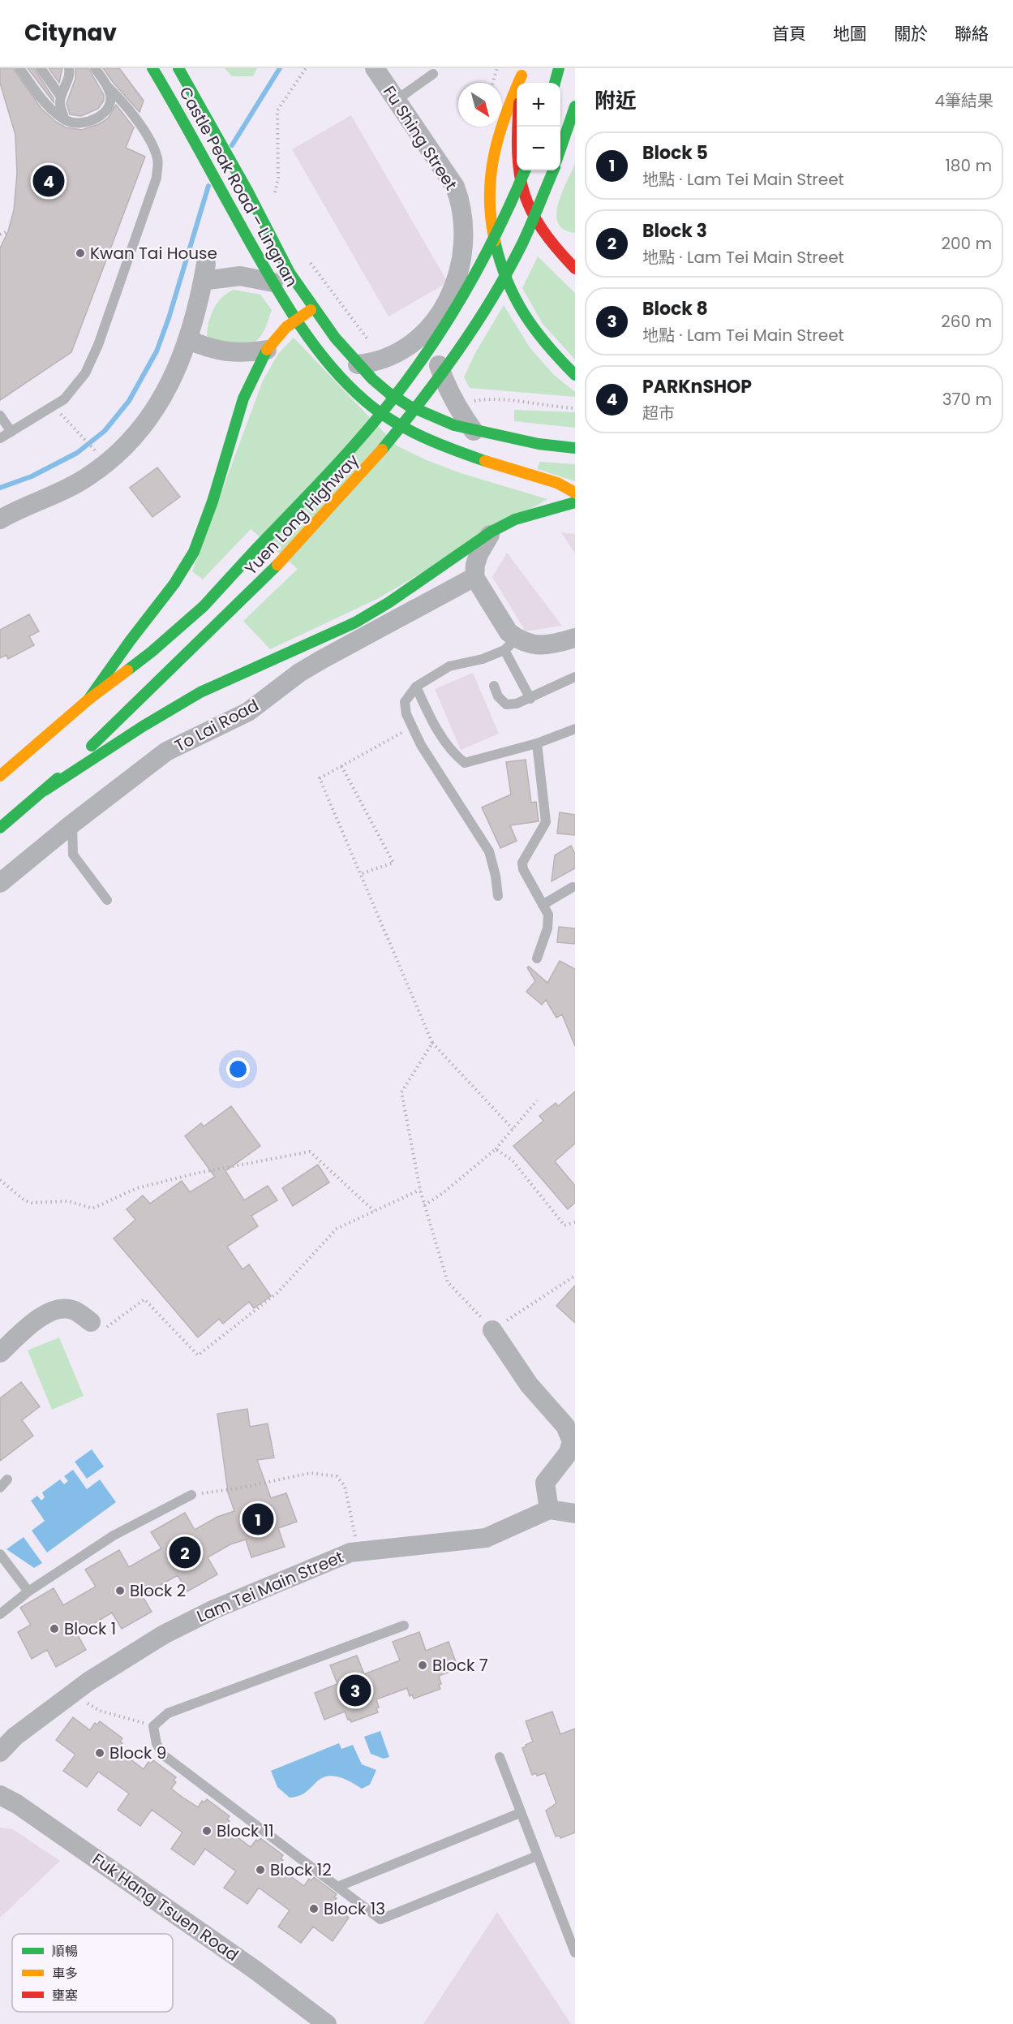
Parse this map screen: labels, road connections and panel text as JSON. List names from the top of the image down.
{
  "streets": {
    "main road": ["Castle Peak Road – Lingnan", "Yuen Long Highway"],
    "street": [
      "Fu Shing Street",
      "To Lai Road",
      "Lam Tei Main Street",
      "Fuk Hang Tsuen Road"
    ]
  },
  "crossings": [
    ["Fu Shing Street", "Castle Peak Road – Lingnan"]
  ],
  "places": [
    "Kwan Tai House",
    "Block 2",
    "Block 1",
    "Block 7",
    "Block 9",
    "Block 11",
    "Block 12",
    "Block 13"
  ],
  "legend": ["順暢", "車多", "壅塞"],
  "north": "bottom right",
  "page": {
    "header": "Citynav",
    "nav": [
      "首頁",
      "地圖",
      "關於",
      "聯絡"
    ],
    "heading": ["附近", "4筆結果"],
    "map_buttons": ["+", "−"],
    "list": [
      {
        "mark": "1",
        "name": "Block 5",
        "note": "地點 · Lam Tei Main Street",
        "value": "180 m"
      },
      {
        "mark": "2",
        "name": "Block 3",
        "note": "地點 · Lam Tei Main Street",
        "value": "200 m"
      },
      {
        "mark": "3",
        "name": "Block 8",
        "note": "地點 · Lam Tei Main Street",
        "value": "260 m"
      },
      {
        "mark": "4",
        "name": "PARKnSHOP",
        "note": "超市",
        "value": "370 m"
      }
    ],
    "pins": [
      "4",
      "1",
      "2",
      "3"
    ]
  }
}
